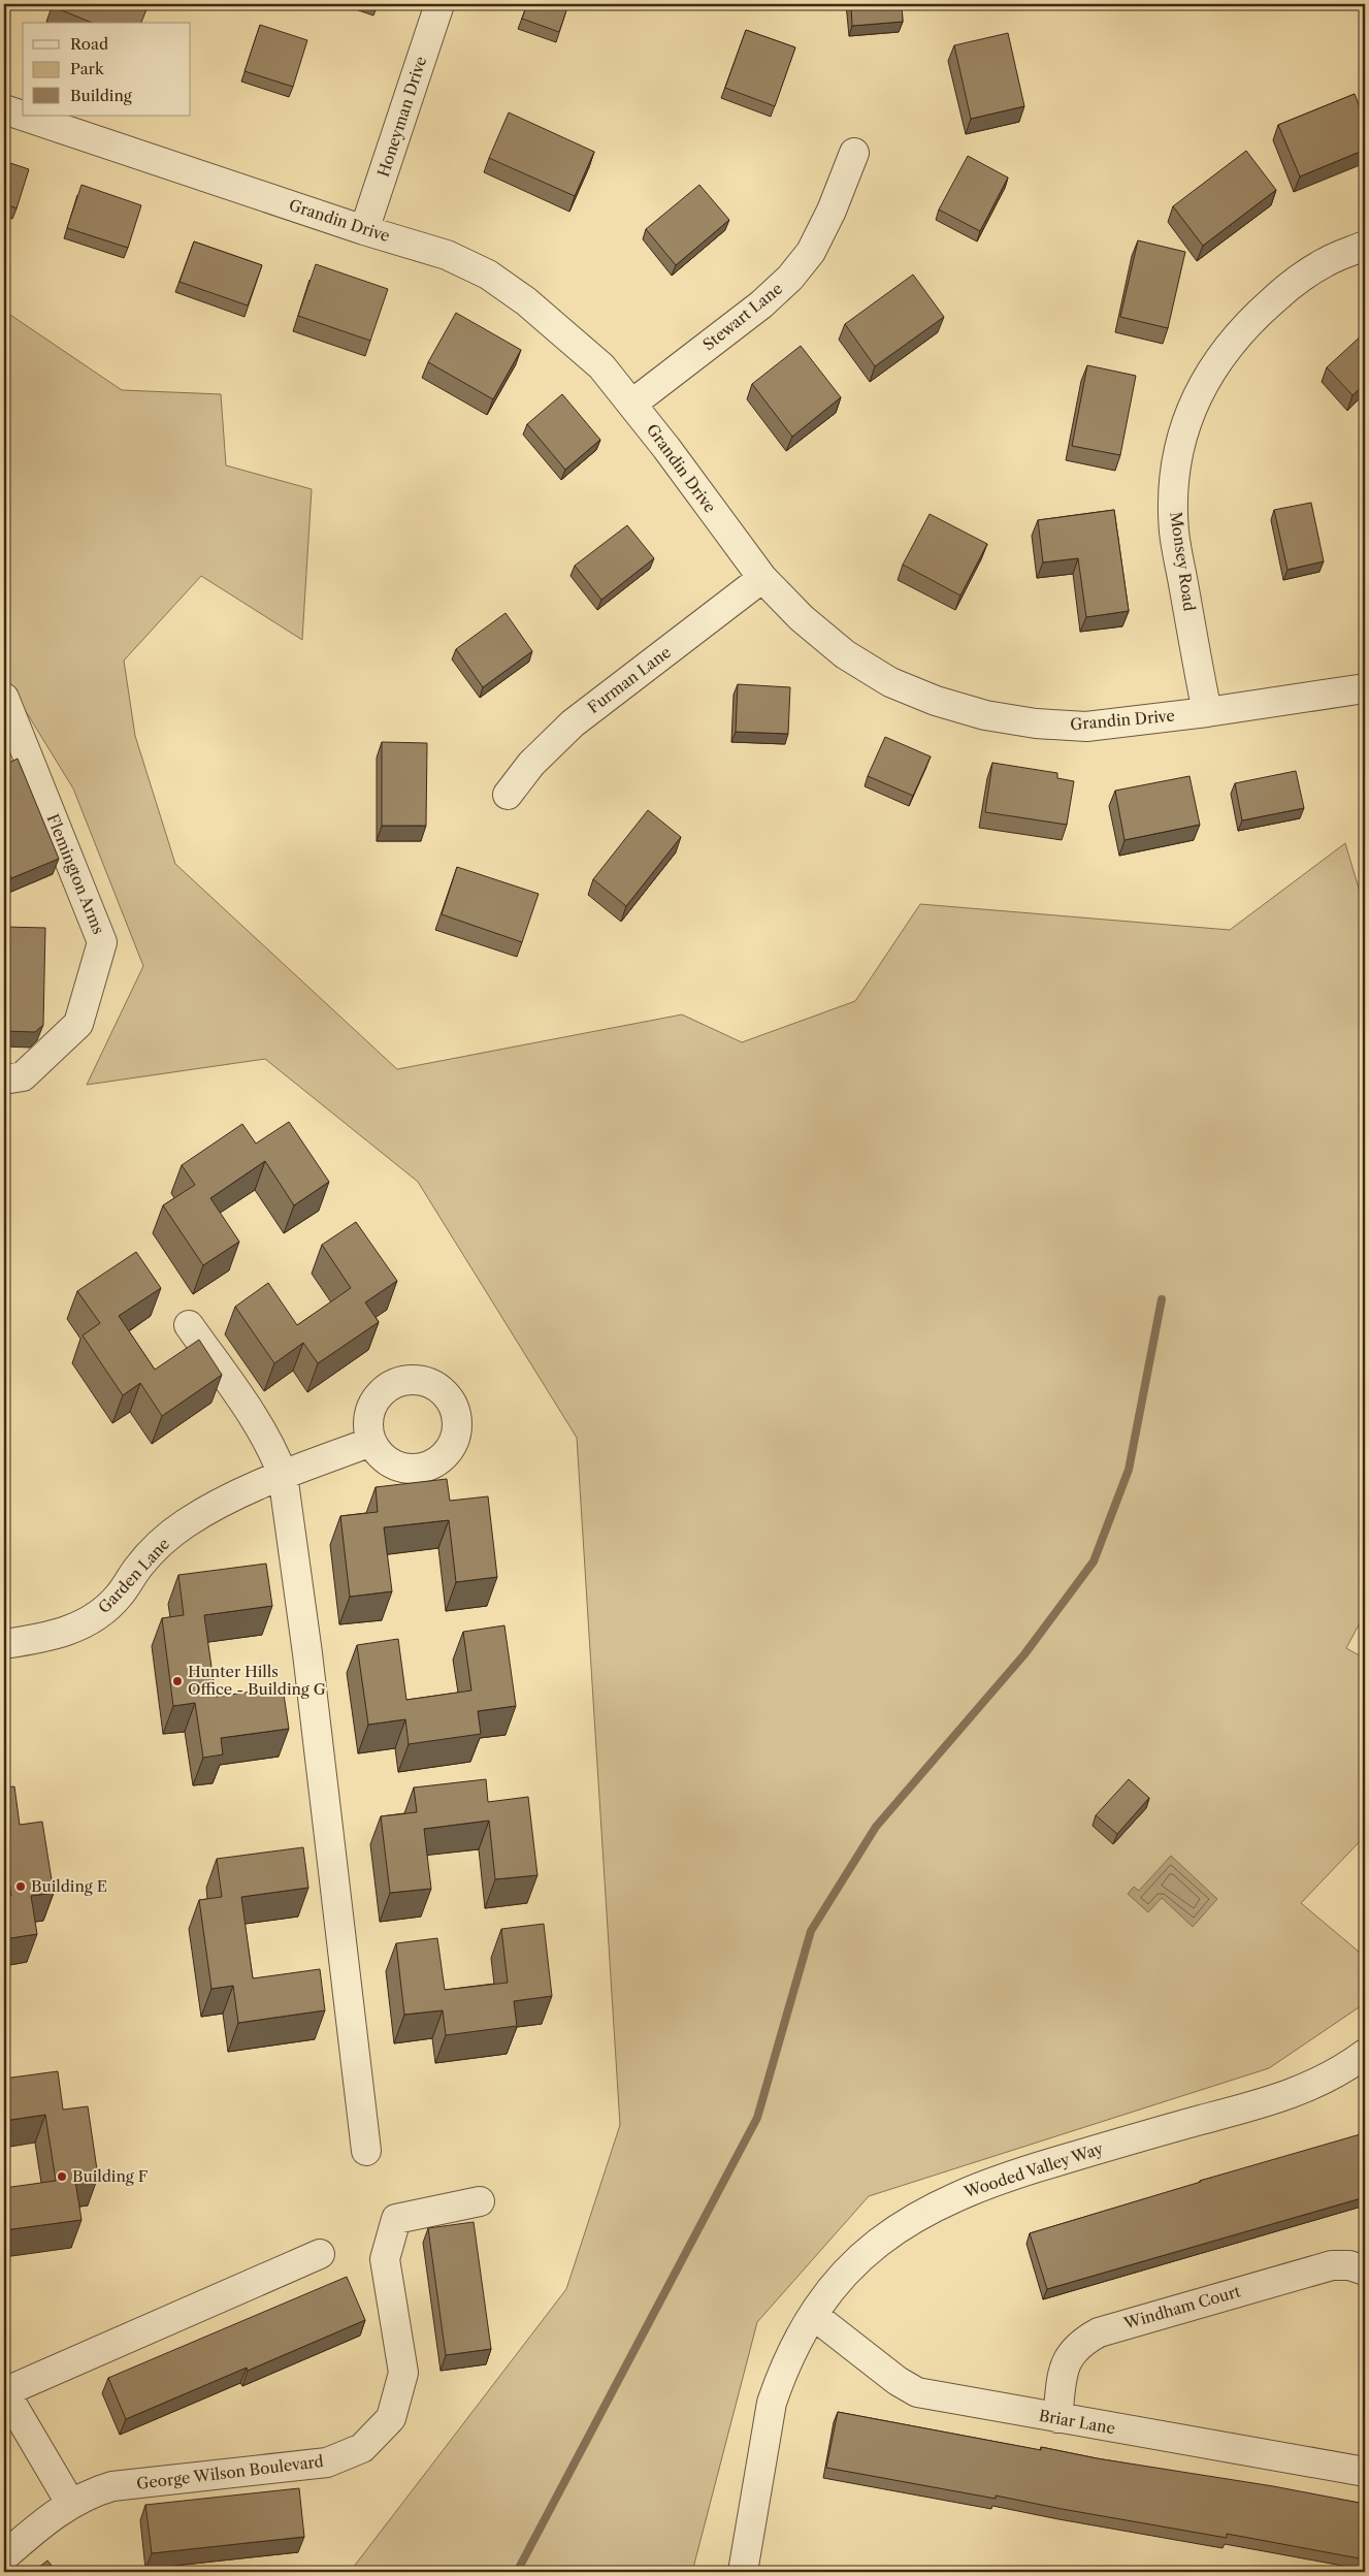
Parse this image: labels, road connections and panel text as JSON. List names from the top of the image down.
{
  "streets": {
    "street": [
      "Honeyman Drive",
      "Grandin Drive",
      "Stewart Lane",
      "Monsey Road",
      "Furman Lane",
      "Flemington Arms",
      "Garden Lane",
      "Wooded Valley Way",
      "Windham Court",
      "Briar Lane",
      "George Wilson Boulevard"
    ]
  },
  "crossings": [
    ["Honeyman Drive", "Grandin Drive"],
    ["Grandin Drive", "Stewart Lane"],
    ["Grandin Drive", "Monsey Road"],
    ["Grandin Drive", "Furman Lane"],
    ["Wooded Valley Way", "Briar Lane"],
    ["Windham Court", "Briar Lane"]
  ],
  "places": ["Hunter Hills Office - Building G", "Building E", "Building F"],
  "legend": ["Road", "Park", "Building"]
}
